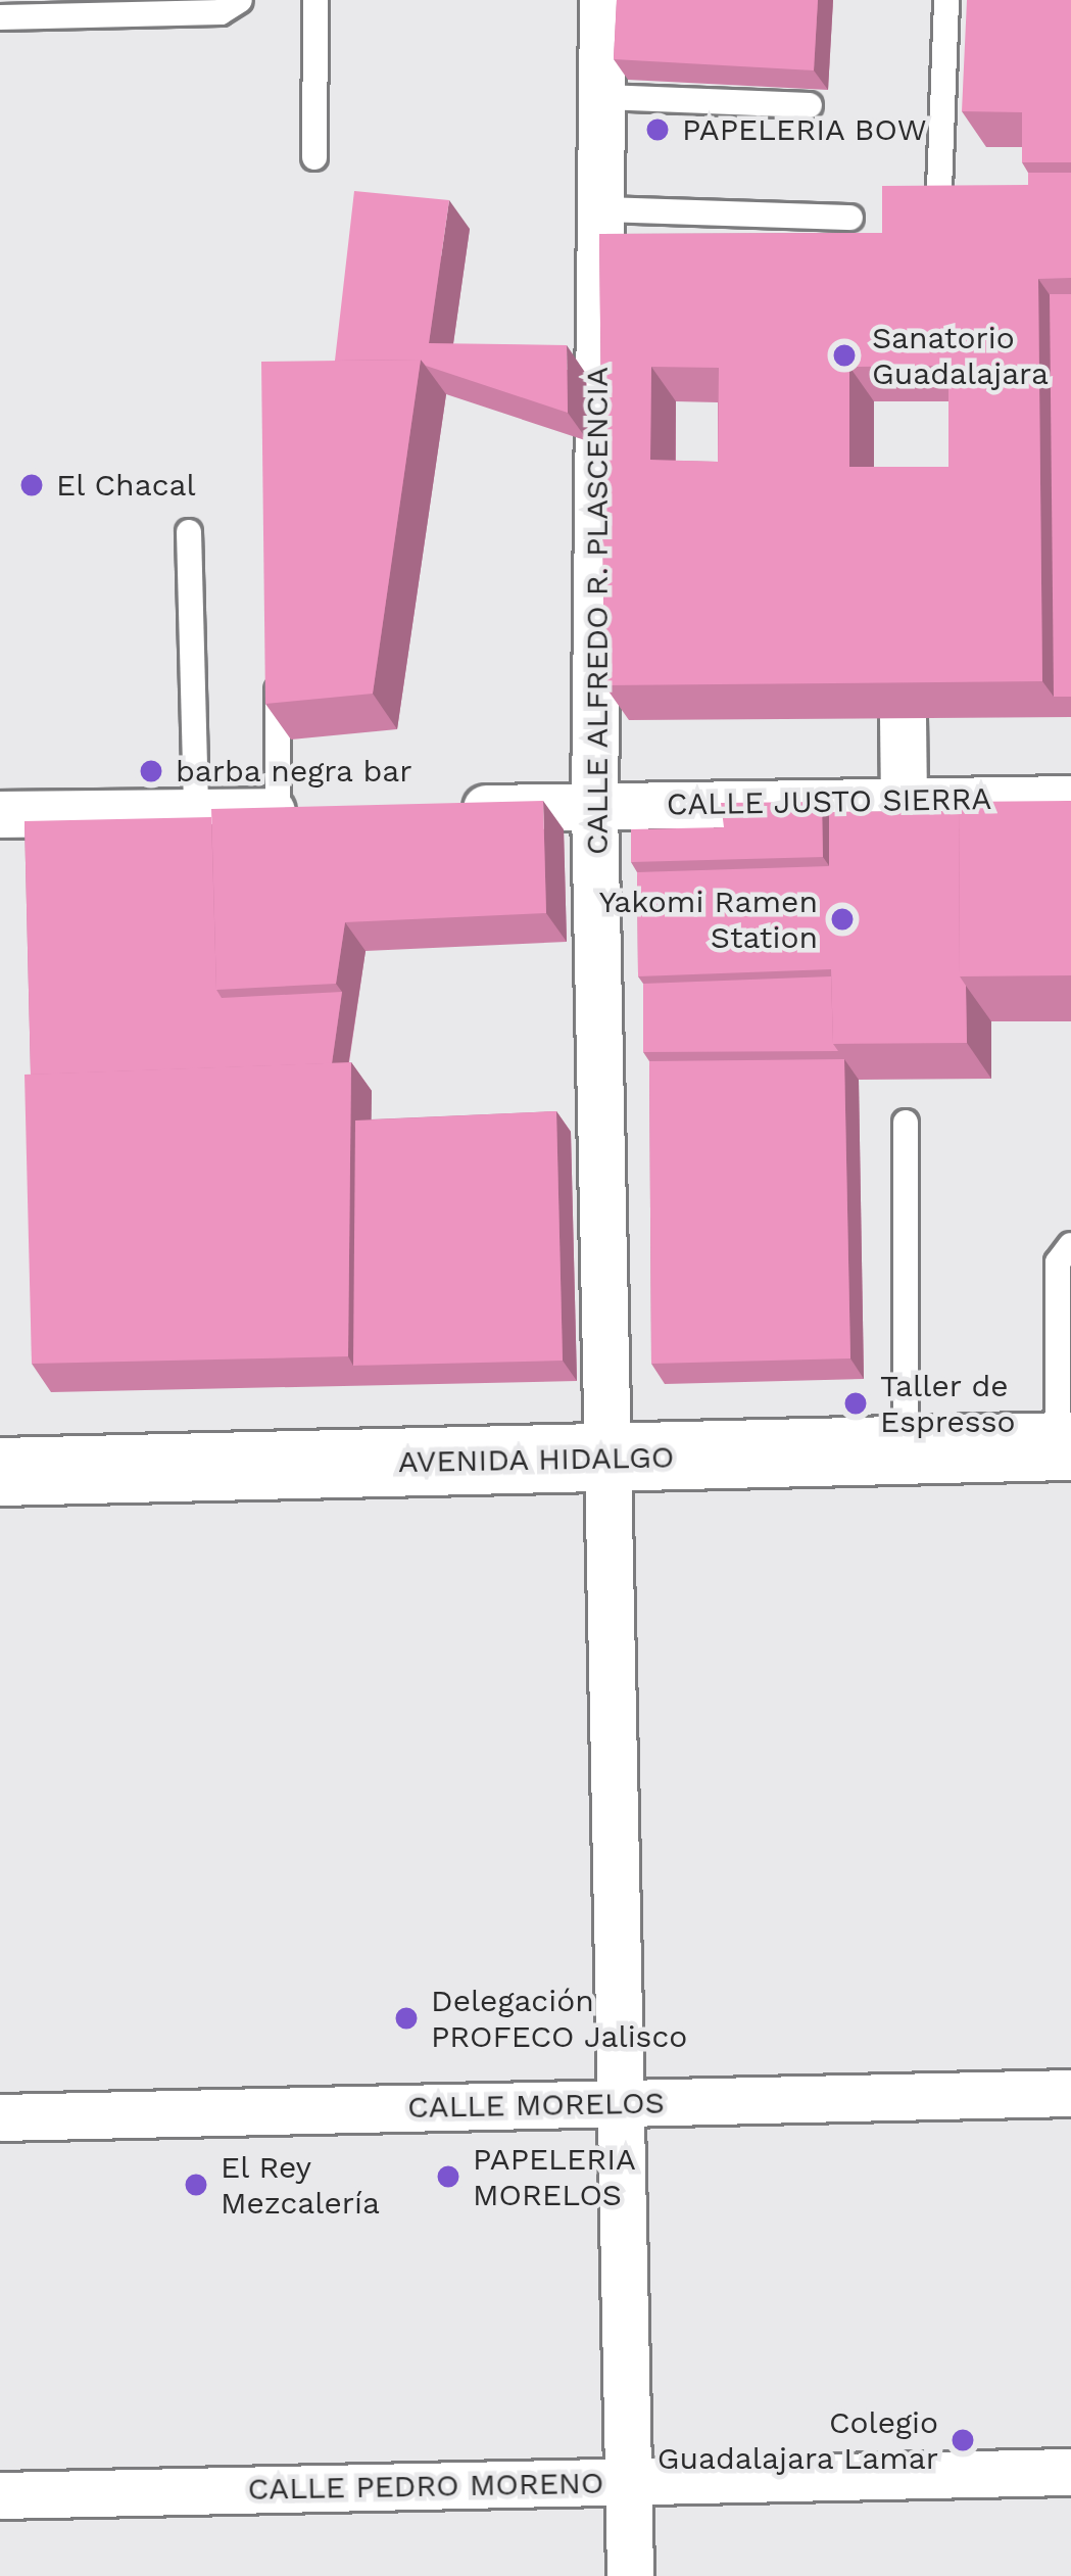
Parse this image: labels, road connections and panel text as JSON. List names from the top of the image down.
{
  "streets": {
    "main road": ["AVENIDA HIDALGO"],
    "street": [
      "CALLE ALFREDO R. PLASCENCIA",
      "CALLE JUSTO SIERRA",
      "CALLE MORELOS",
      "CALLE PEDRO MORENO"
    ]
  },
  "crossings": [
    ["CALLE ALFREDO R. PLASCENCIA", "CALLE JUSTO SIERRA"],
    ["CALLE ALFREDO R. PLASCENCIA", "AVENIDA HIDALGO"],
    ["CALLE ALFREDO R. PLASCENCIA", "CALLE MORELOS"],
    ["CALLE ALFREDO R. PLASCENCIA", "CALLE PEDRO MORENO"]
  ],
  "places": [
    "PAPELERIA BOW",
    "Sanatorio Guadalajara",
    "El Chacal",
    "barba negra bar",
    "Yakomi Ramen Station",
    "Taller de Espresso",
    "Delegación PROFECO Jalisco",
    "PAPELERIA MORELOS",
    "El Rey Mezcalería",
    "Colegio Guadalajara Lamar"
  ]
}
